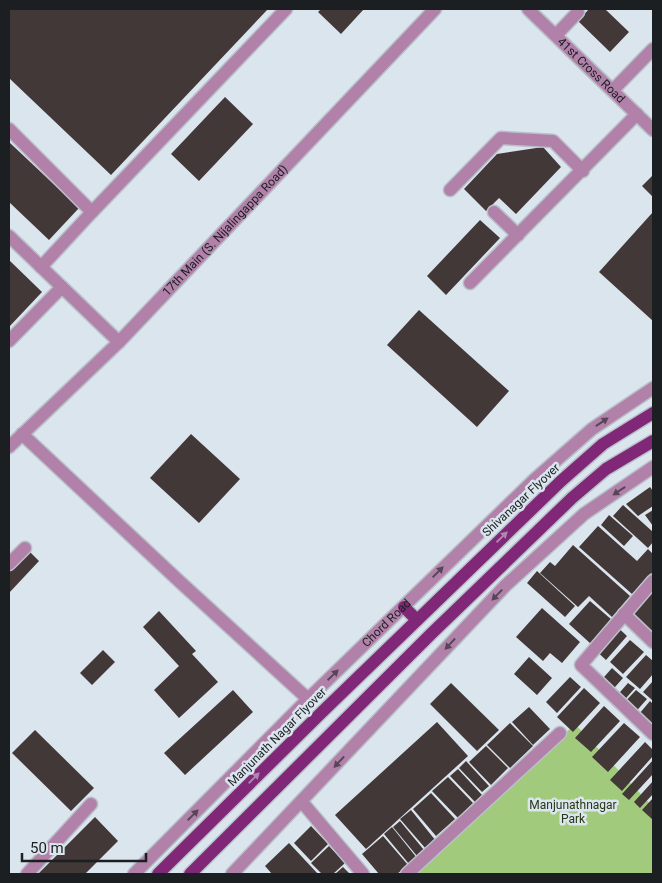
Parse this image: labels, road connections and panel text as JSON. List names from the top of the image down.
{
  "streets": {
    "main road": ["Shivanagar Flyover", "Manjunath Nagar Flyover"],
    "street": ["41st Cross Road", "17th Main (S. Nijalingappa Road)", "Chord Road"]
  },
  "crossings": [
    ["Shivanagar Flyover", "Manjunath Nagar Flyover"]
  ],
  "parks": ["Manjunathnagar Park"],
  "scale_bar": "50 m"
}
